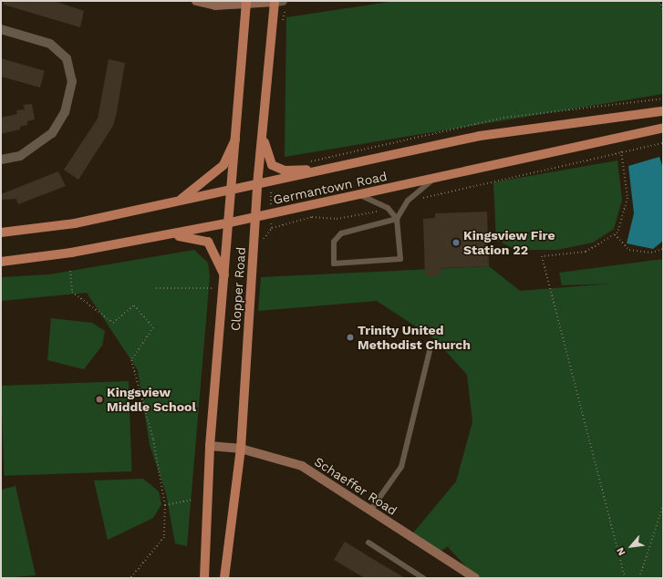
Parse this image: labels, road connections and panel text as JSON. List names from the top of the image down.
{
  "streets": {
    "main road": ["Germantown Road", "Clopper Road"],
    "street": ["Schaeffer Road"]
  },
  "crossings": [
    ["Germantown Road", "Clopper Road"],
    ["Clopper Road", "Schaeffer Road"]
  ],
  "places": ["Kingsview Fire Station 22", "Trinity United Methodist Church", "Kingsview Middle School"],
  "north": "bottom left"
}
